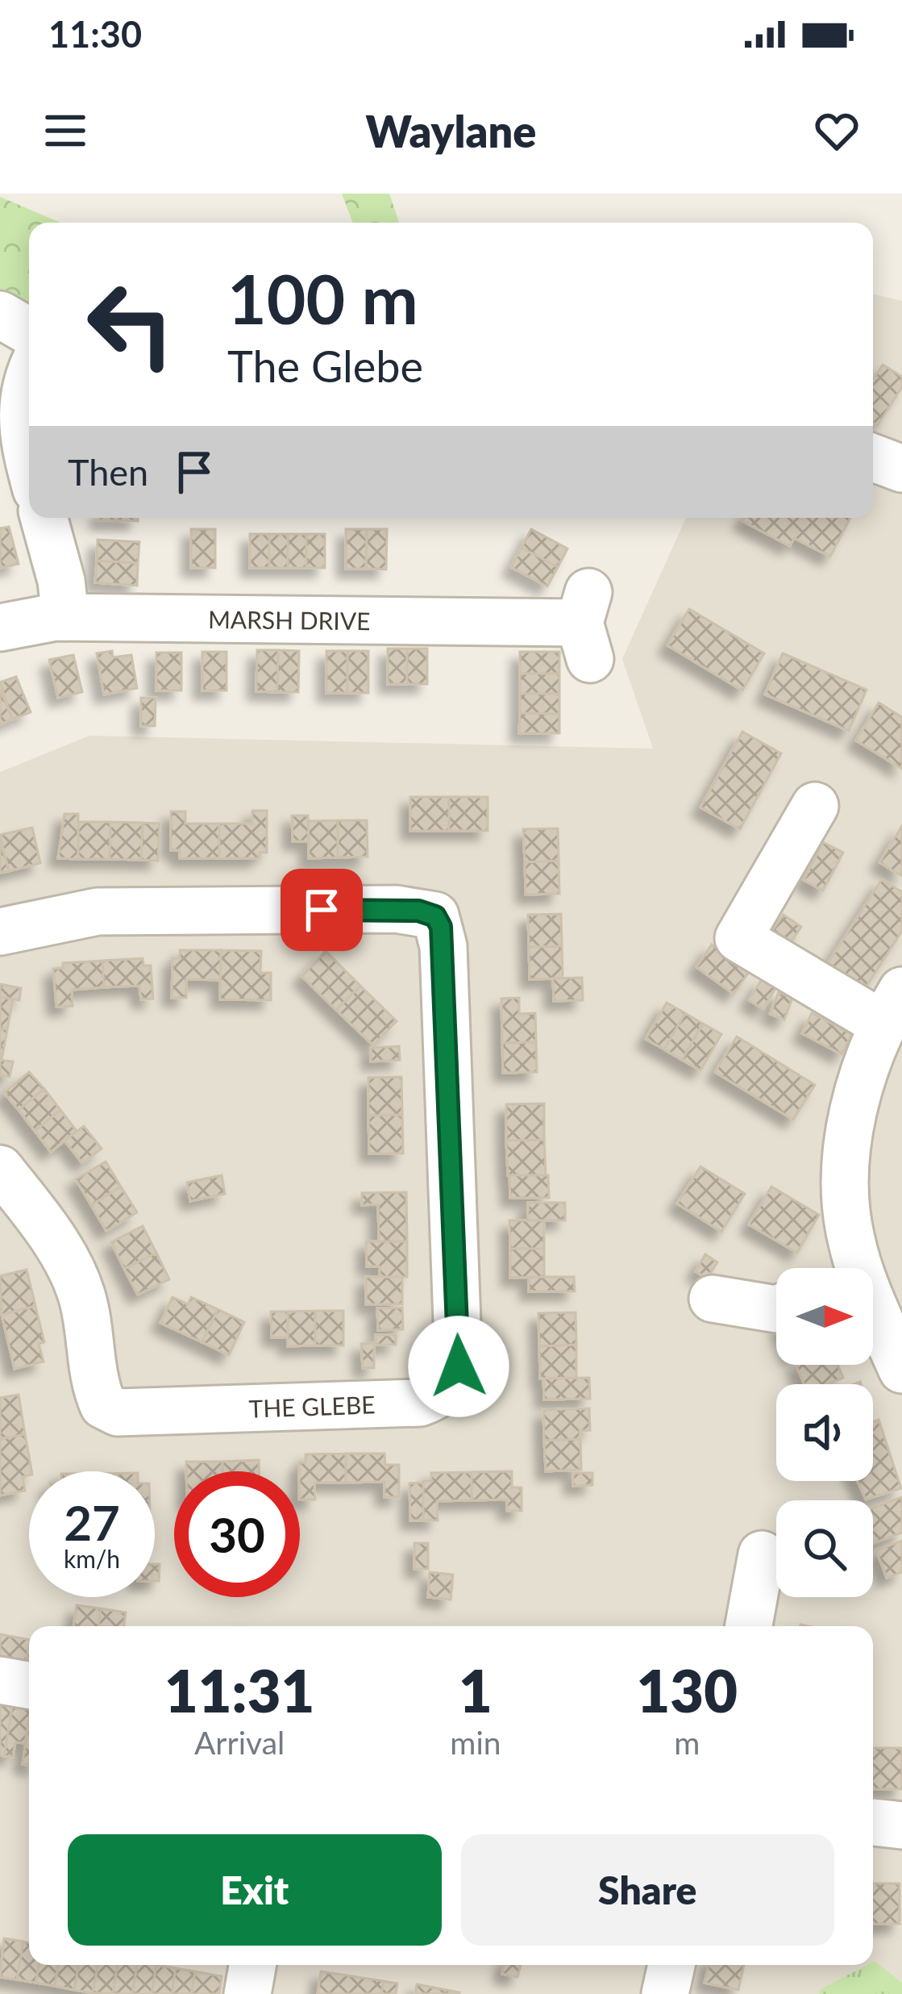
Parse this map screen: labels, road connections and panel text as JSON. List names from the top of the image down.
{
  "streets": {
    "street": ["MARSH DRIVE", "THE GLEBE"]
  },
  "north": "right",
  "page": {
    "status": "11:30",
    "header": "Waylane",
    "turn": ["100 m", "The Glebe"],
    "then": "Then",
    "speed": "27 km/h",
    "limit": "30",
    "eta": [
      "11:31",
      "Arrival",
      "1",
      "min",
      "130",
      "m"
    ],
    "buttons": ["Exit", "Share"]
  }
}
